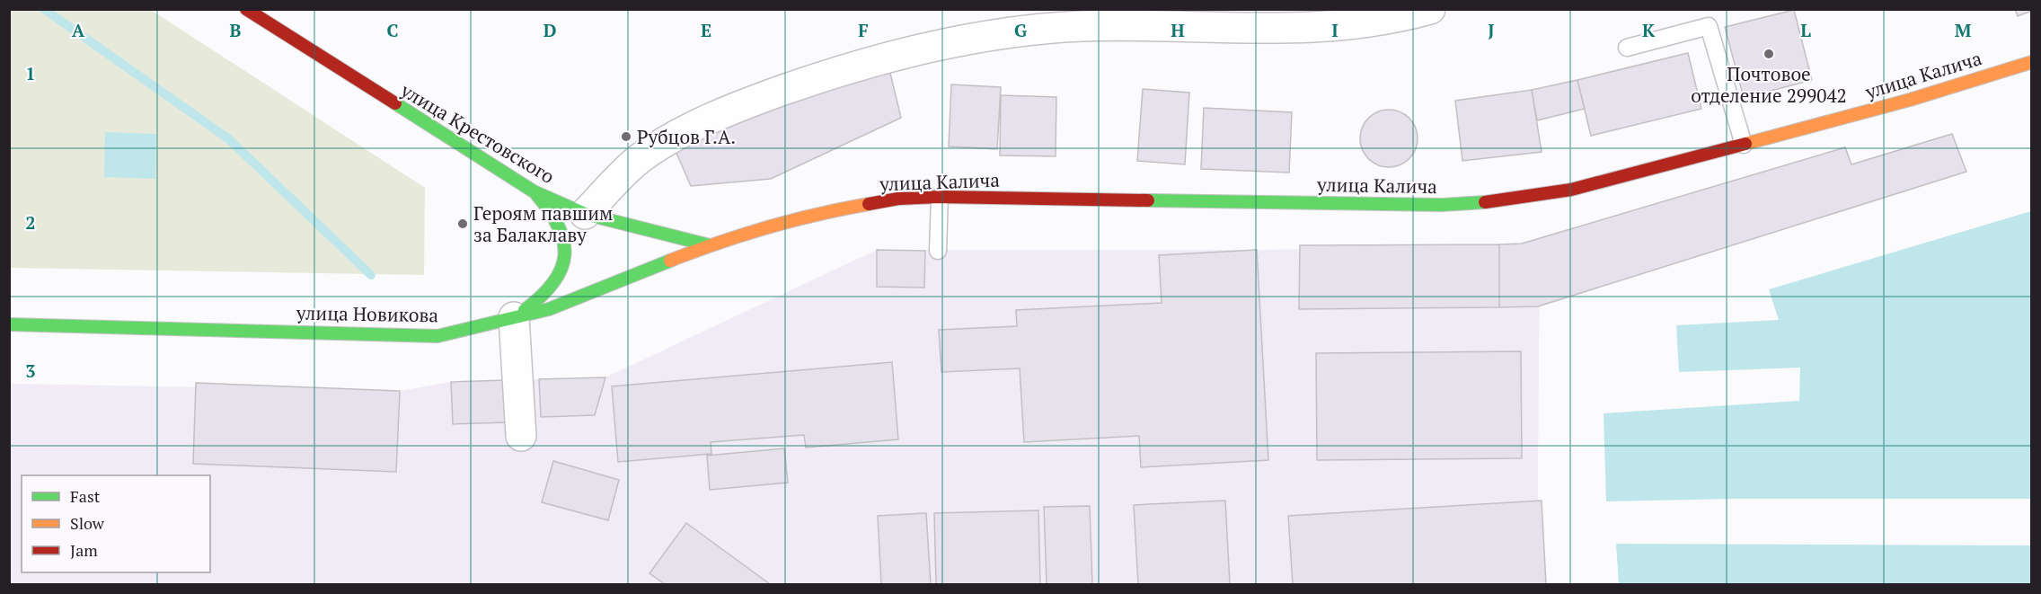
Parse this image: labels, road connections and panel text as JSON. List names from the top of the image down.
{
  "streets": {
    "main road": ["улица Калича", "улица Крестовского", "улица Новикова"]
  },
  "crossings": [
    ["улица Калича", "улица Крестовского"],
    ["улица Калича", "улица Новикова"],
    ["улица Крестовского", "улица Новикова"]
  ],
  "places": ["Почтовое отделение 299042", "Рубцов Г.А.", "Героям павшим за Балаклаву"],
  "legend": ["Fast", "Slow", "Jam"],
  "grid": {
    "columns": [
      "A",
      "B",
      "C",
      "D",
      "E",
      "F",
      "G",
      "H",
      "I",
      "J",
      "K",
      "L",
      "M"
    ],
    "rows": ["1", "2", "3"]
  }
}
